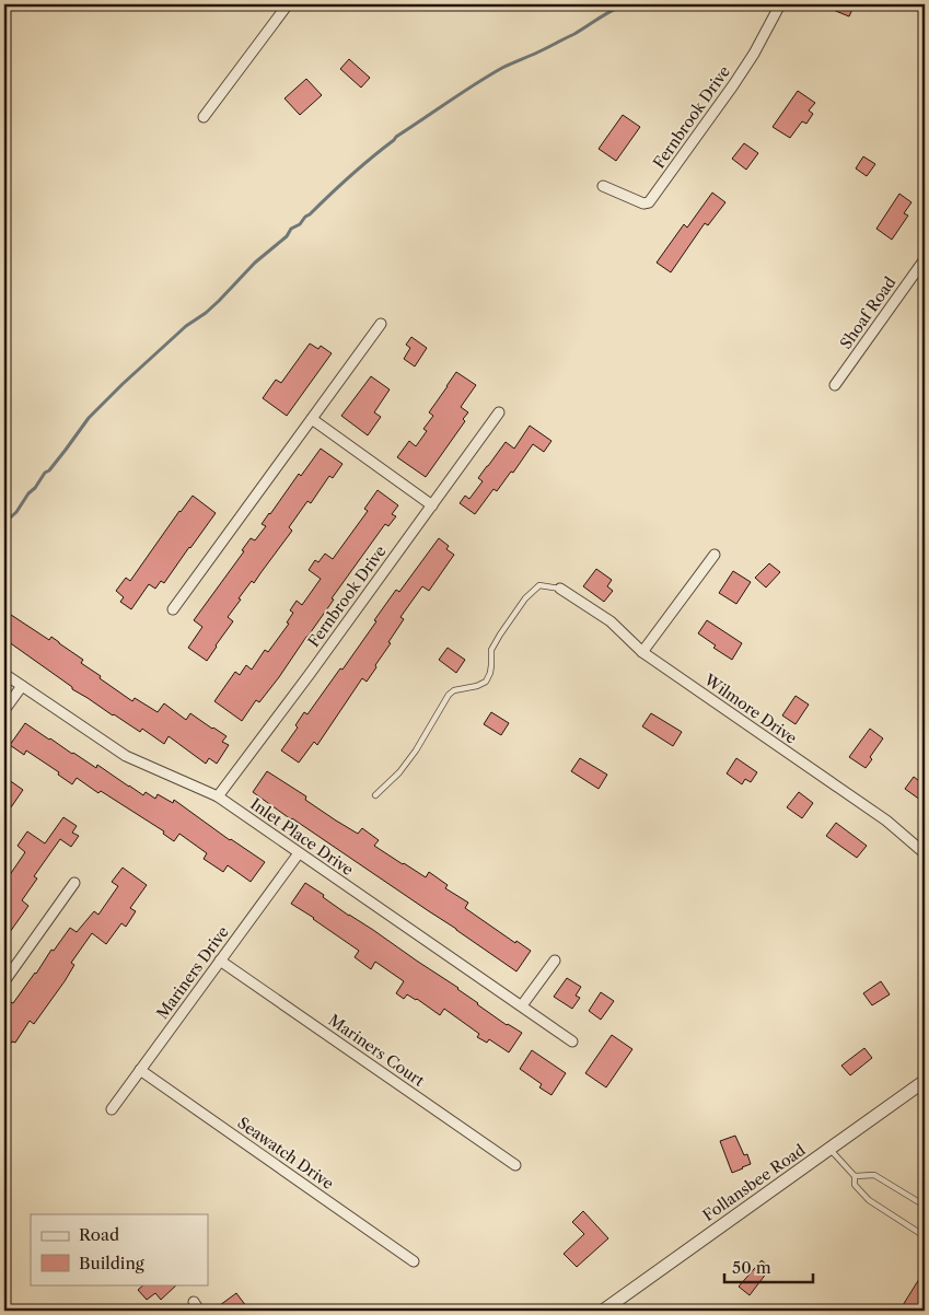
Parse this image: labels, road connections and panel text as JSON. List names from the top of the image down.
{
  "streets": {
    "street": [
      "Fernbrook Drive",
      "Shoaf Road",
      "Wilmore Drive",
      "Inlet Place Drive",
      "Mariners Drive",
      "Mariners Court",
      "Seawatch Drive",
      "Follansbee Road"
    ]
  },
  "crossings": [
    ["Fernbrook Drive", "Inlet Place Drive"],
    ["Inlet Place Drive", "Mariners Drive"],
    ["Mariners Drive", "Mariners Court"],
    ["Mariners Drive", "Seawatch Drive"]
  ],
  "legend": ["Road", "Building"],
  "scale_bar": "50 m"
}
